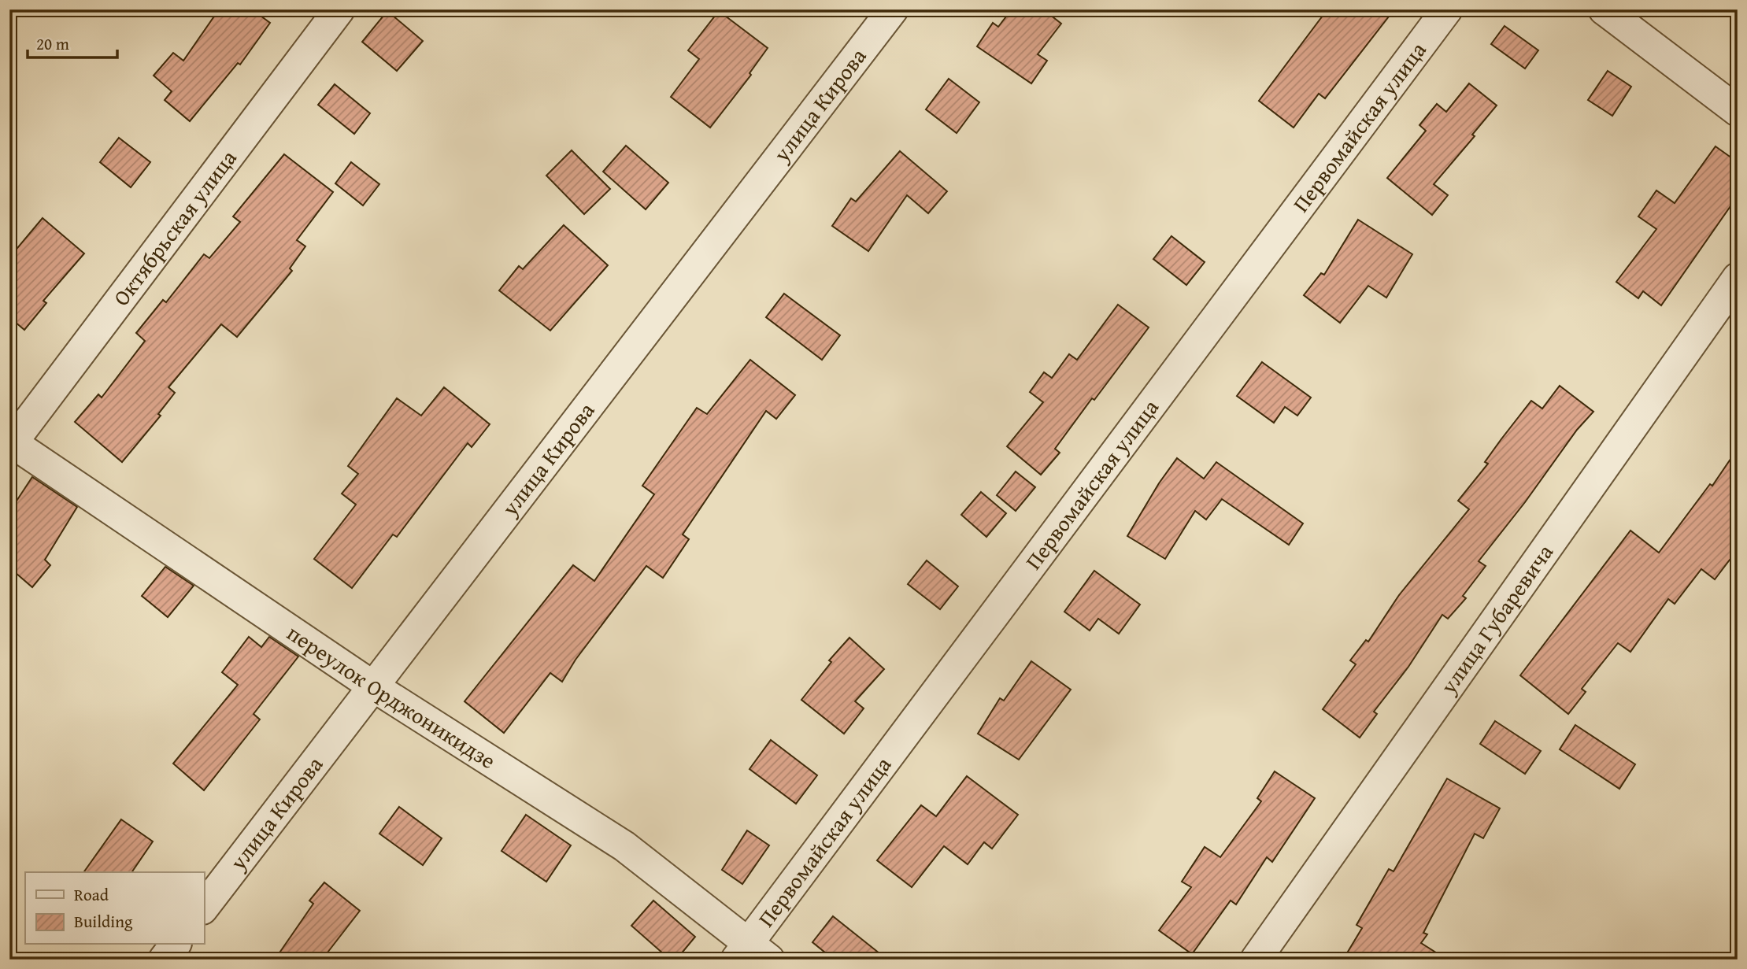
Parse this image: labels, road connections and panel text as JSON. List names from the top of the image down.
{
  "streets": {
    "street": [
      "улица Кирова",
      "Первомайская улица",
      "Октябрьская улица",
      "улица Губаревича",
      "переулок Орджоникидзе"
    ]
  },
  "crossings": [
    ["улица Кирова", "переулок Орджоникидзе"],
    ["Первомайская улица", "переулок Орджоникидзе"],
    ["Октябрьская улица", "переулок Орджоникидзе"]
  ],
  "legend": ["Road", "Building"],
  "scale_bar": "20 m"
}
